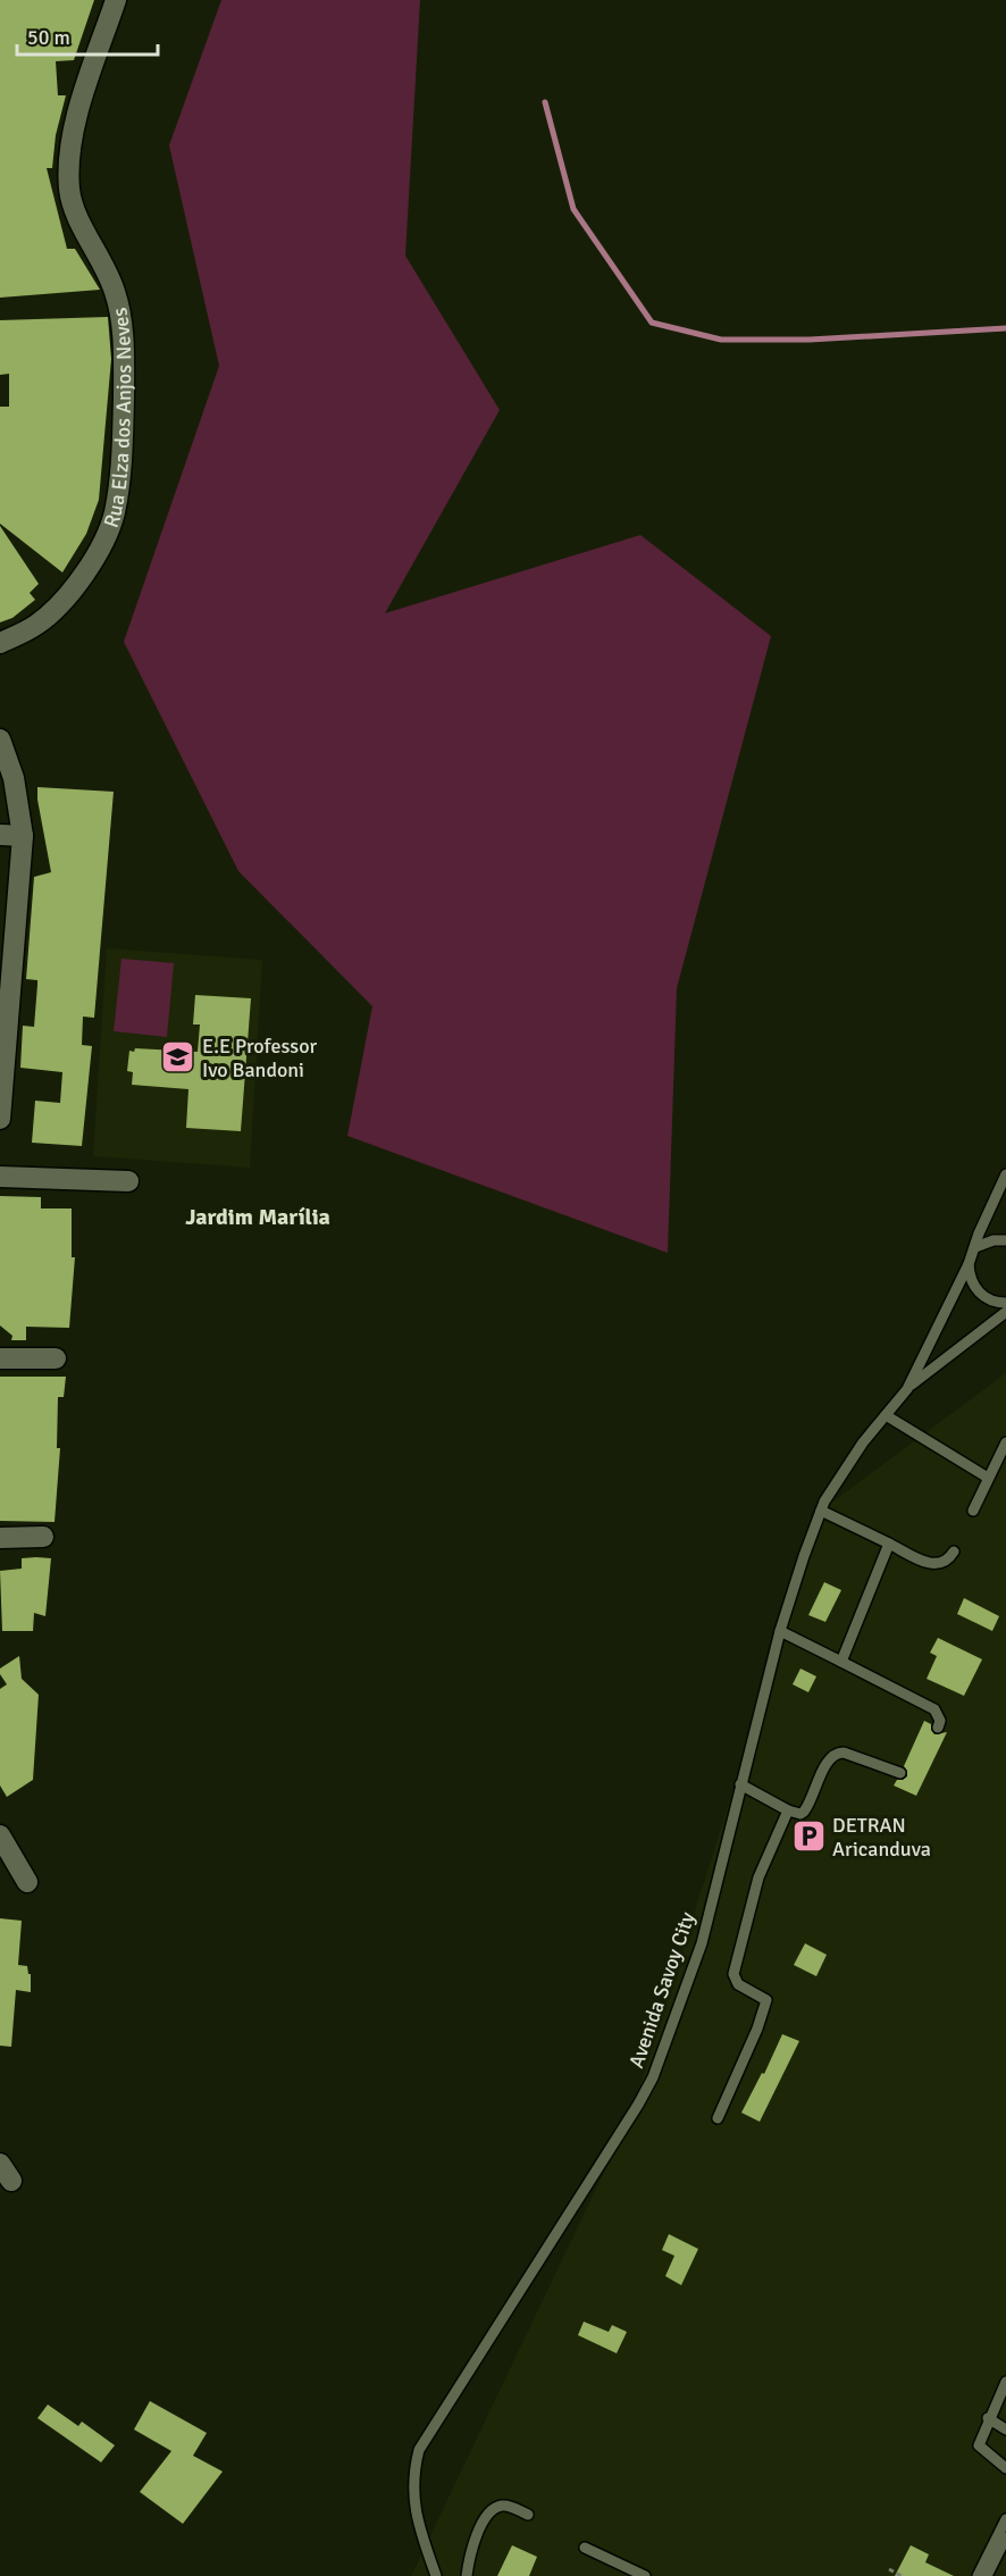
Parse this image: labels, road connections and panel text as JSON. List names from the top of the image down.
{
  "streets": {
    "street": ["Rua Elza dos Anjos Neves"],
    "lane": ["Avenida Savoy City"]
  },
  "districts": ["Jardim Marília"],
  "places": {
    "school or university": ["E.E Professor Ivo Bandoni"],
    "parking": ["DETRAN Aricanduva"]
  },
  "scale_bar": "50 m"
}
